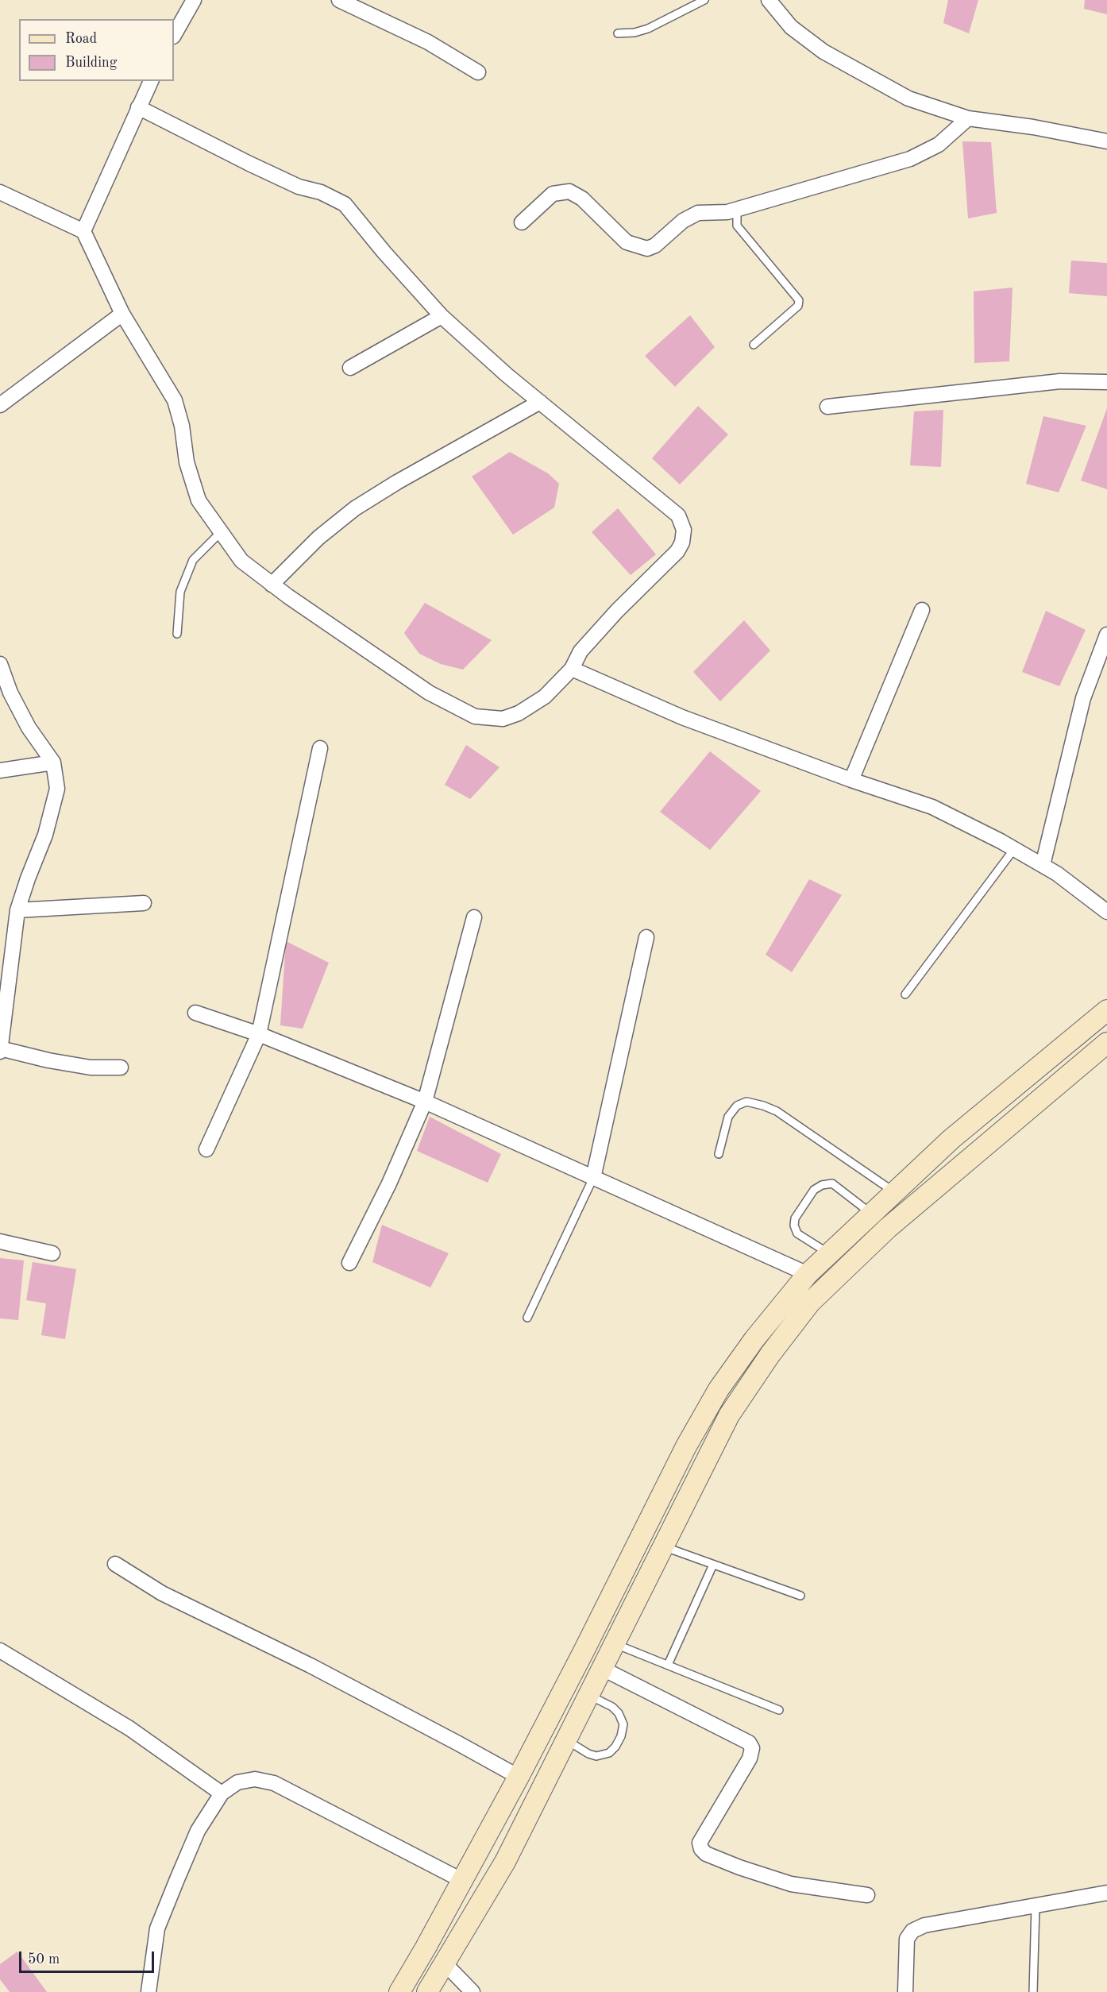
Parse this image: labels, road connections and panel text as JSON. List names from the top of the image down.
{
  "legend": ["Road", "Building"],
  "scale_bar": "50 m"
}
